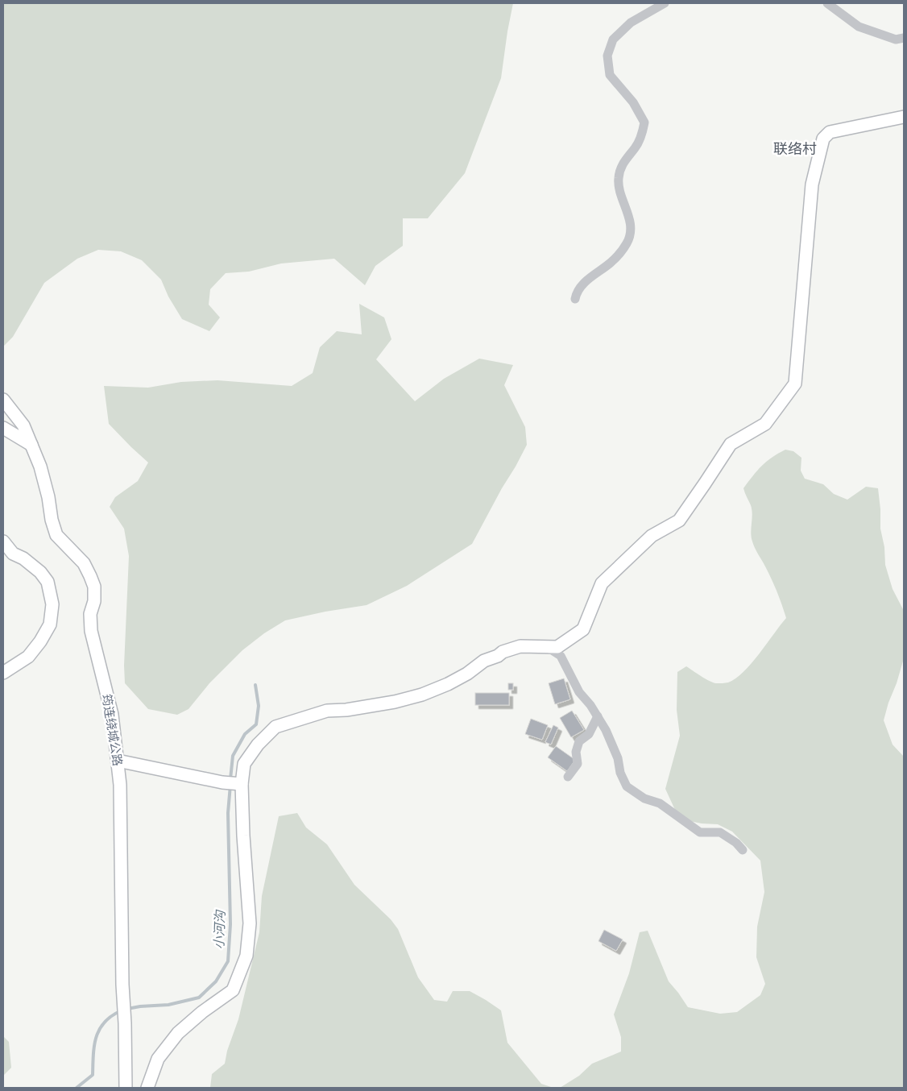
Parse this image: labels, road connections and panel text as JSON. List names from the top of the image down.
{
  "streets": {
    "street": ["筠连绕城公路"]
  },
  "districts": ["联络村"],
  "water": ["小河沟"]
}
